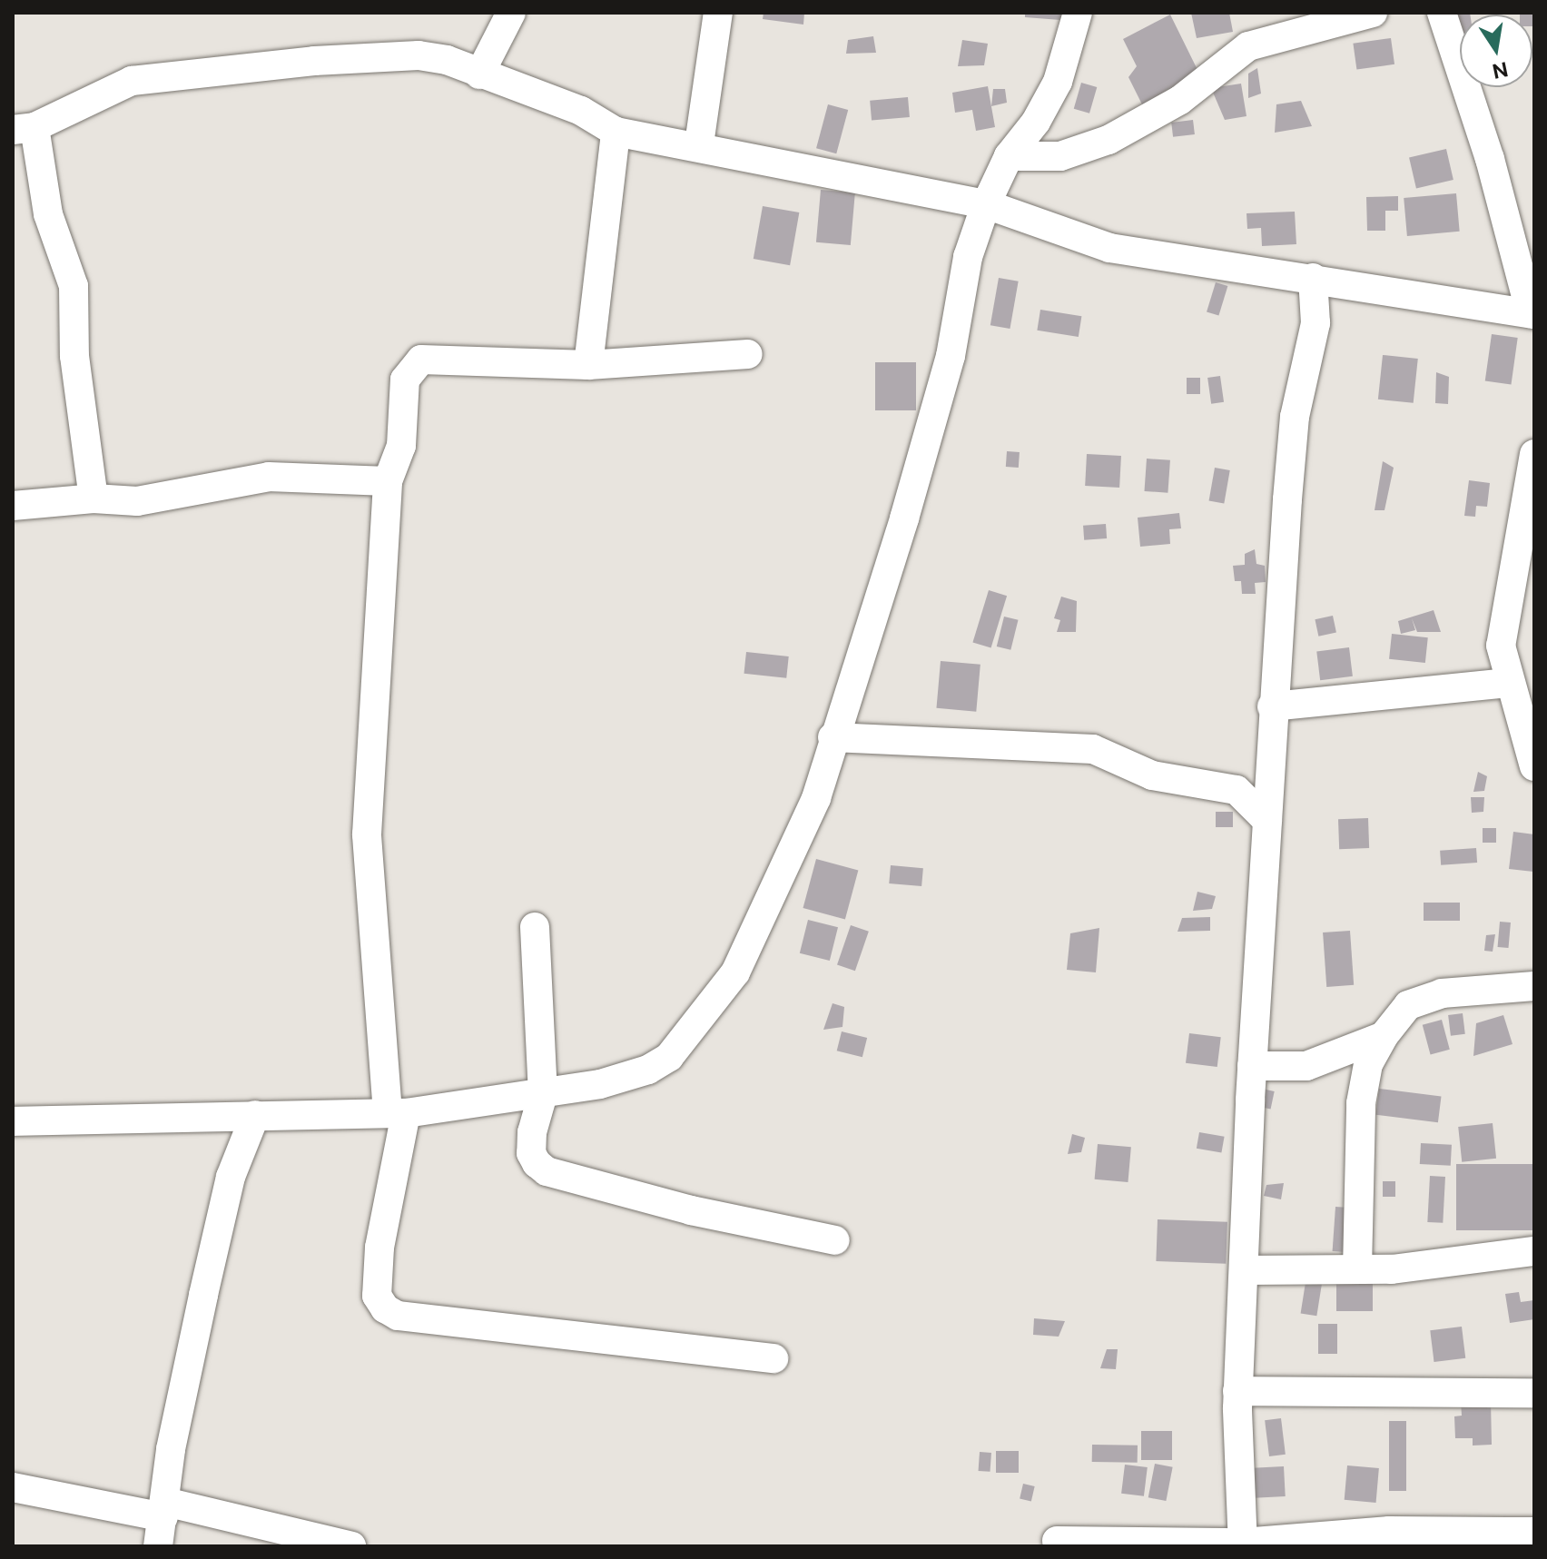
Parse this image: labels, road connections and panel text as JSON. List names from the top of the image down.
{
  "north": "bottom"
}
